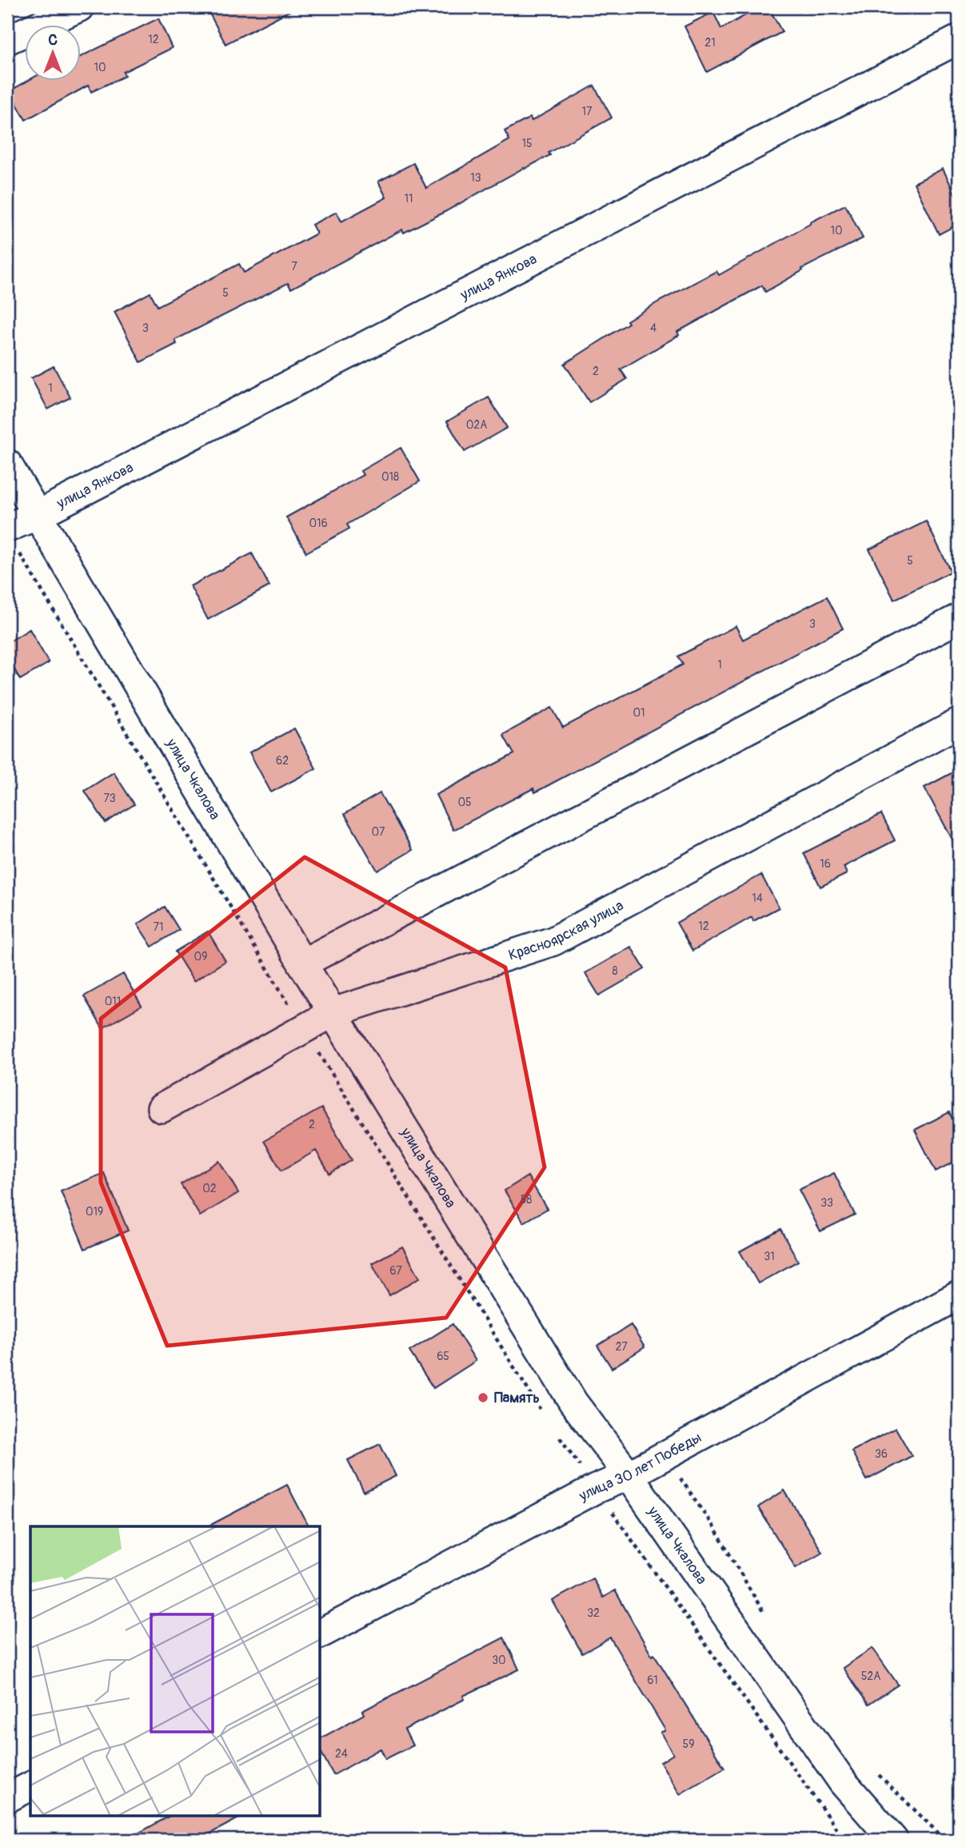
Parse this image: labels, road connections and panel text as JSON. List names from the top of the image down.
{
  "streets": {
    "street": [
      "улица Янкова",
      "улица Чкалова",
      "Красноярская улица",
      "улица 30 лет Победы"
    ]
  },
  "crossings": [
    ["улица Янкова", "улица Чкалова"],
    ["улица Чкалова", "Красноярская улица"],
    ["улица Чкалова", "улица 30 лет Победы"]
  ],
  "places": ["Память"],
  "house_numbers": [
    "12",
    "21",
    "10",
    "17",
    "15",
    "13",
    "11",
    "10",
    "7",
    "5",
    "3",
    "4",
    "2",
    "1",
    "02А",
    "018",
    "016",
    "5",
    "3",
    "1",
    "01",
    "62",
    "73",
    "05",
    "07",
    "16",
    "14",
    "12",
    "71",
    "09",
    "8",
    "011",
    "2",
    "02",
    "58",
    "33",
    "019",
    "31",
    "67",
    "27",
    "65",
    "36",
    "32",
    "30",
    "52А",
    "61",
    "59",
    "24"
  ],
  "north": "top"
}
